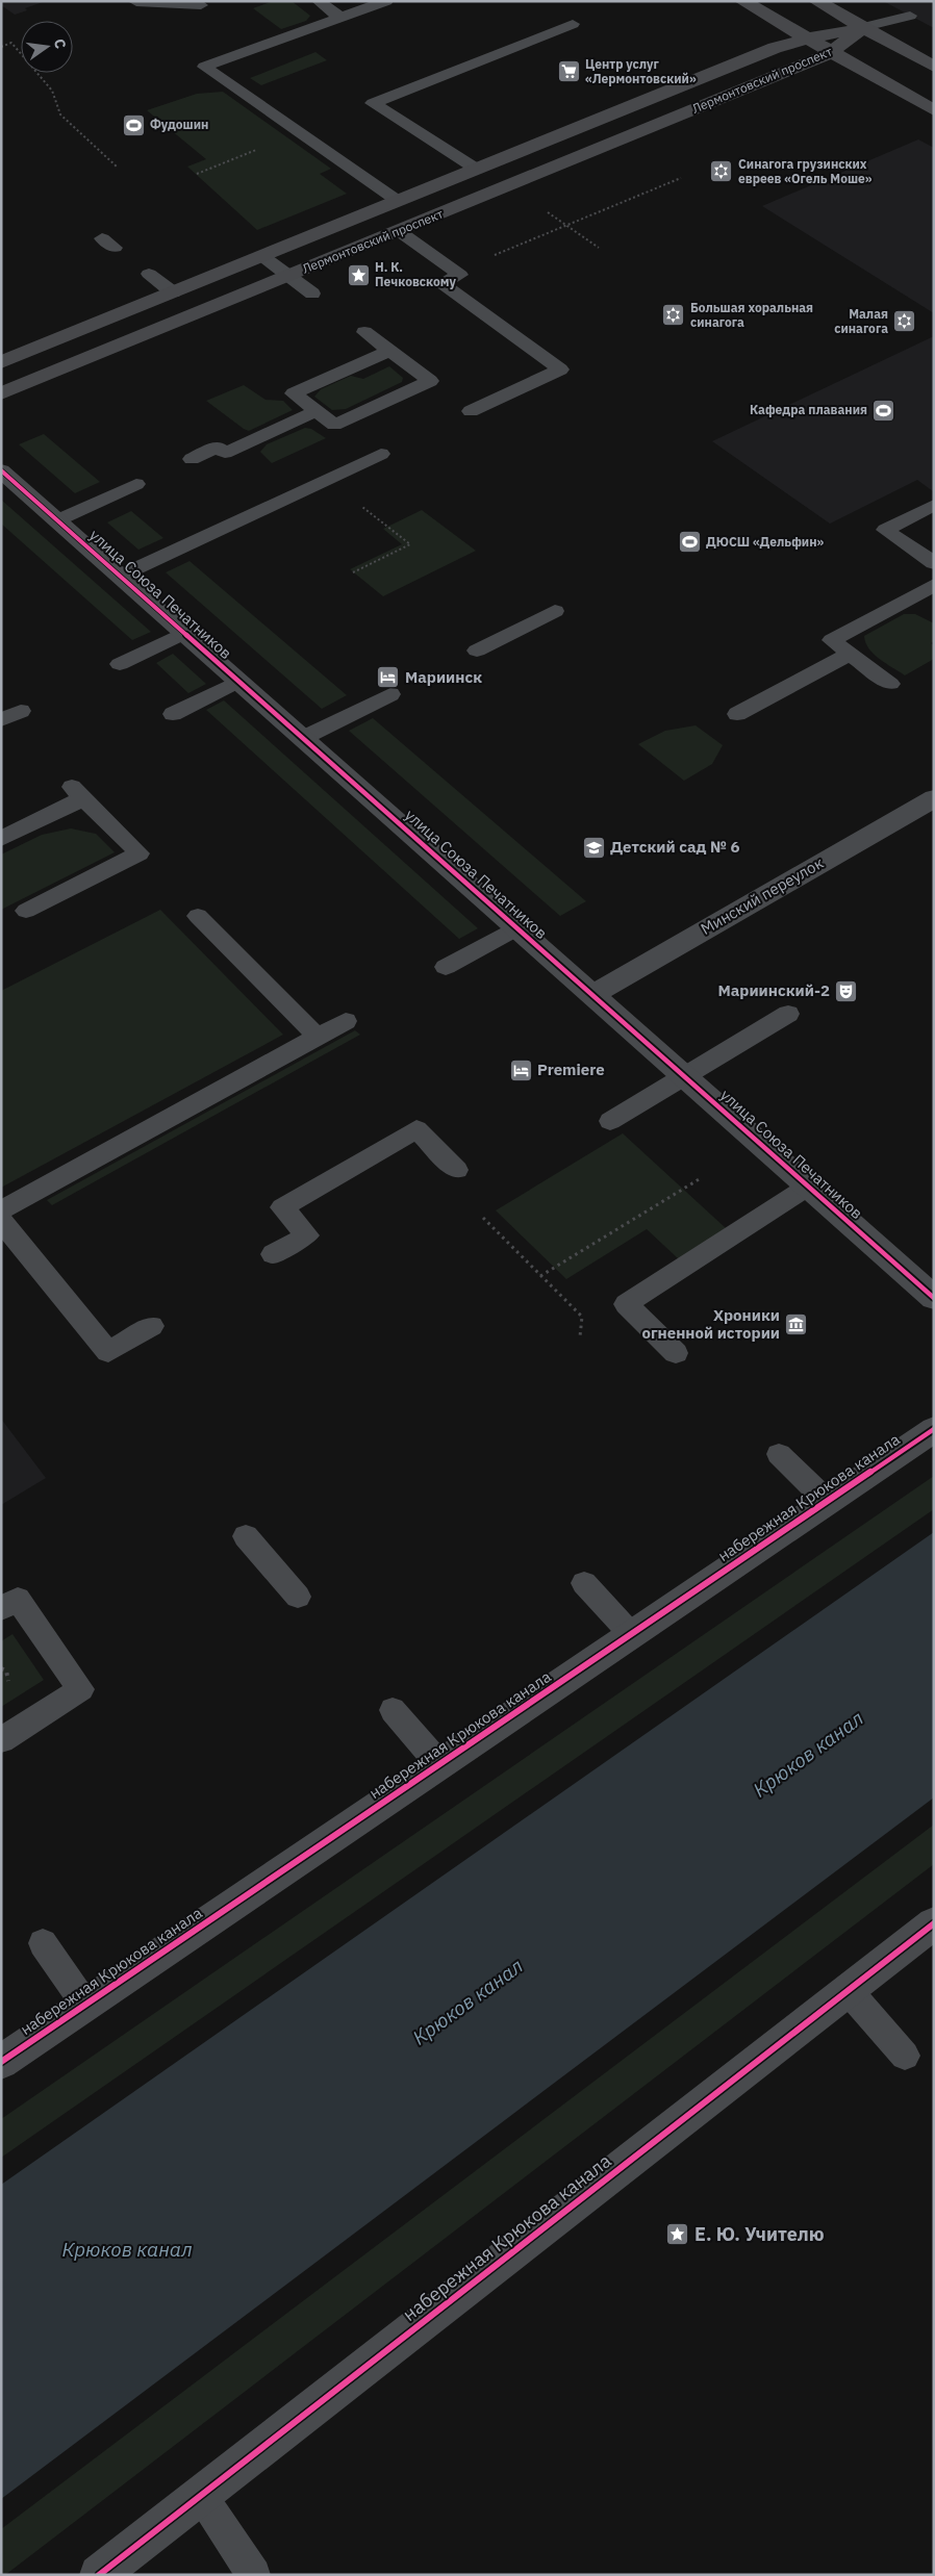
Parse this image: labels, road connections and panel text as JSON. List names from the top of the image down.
{
  "streets": {
    "main road": ["Лермонтовский проспект"],
    "street": ["улица Союза Печатников", "Минский переулок", "набережная Крюкова канала"]
  },
  "crossings": [
    ["улица Союза Печатников", "Минский переулок"]
  ],
  "water": ["Крюков канал"],
  "places": {
    "supermarket": ["Центр услуг «Лермонтовский»"],
    "sports": ["Фудошин", "Кафедра плавания", "ДЮСШ «Дельфин»"],
    "synagogue": ["Синагога грузинских евреев «Огель Моше»", "Большая хоральная синагога", "Малая синагога"],
    "place": ["Н. К. Печковскому", "Е. Ю. Учителю"],
    "hotel": ["Мариинск", "Premiere"],
    "school or university": ["Детский сад № 6"],
    "theatre": ["Мариинский-2"],
    "museum": ["Хроники огненной истории"]
  },
  "north": "right"
}
